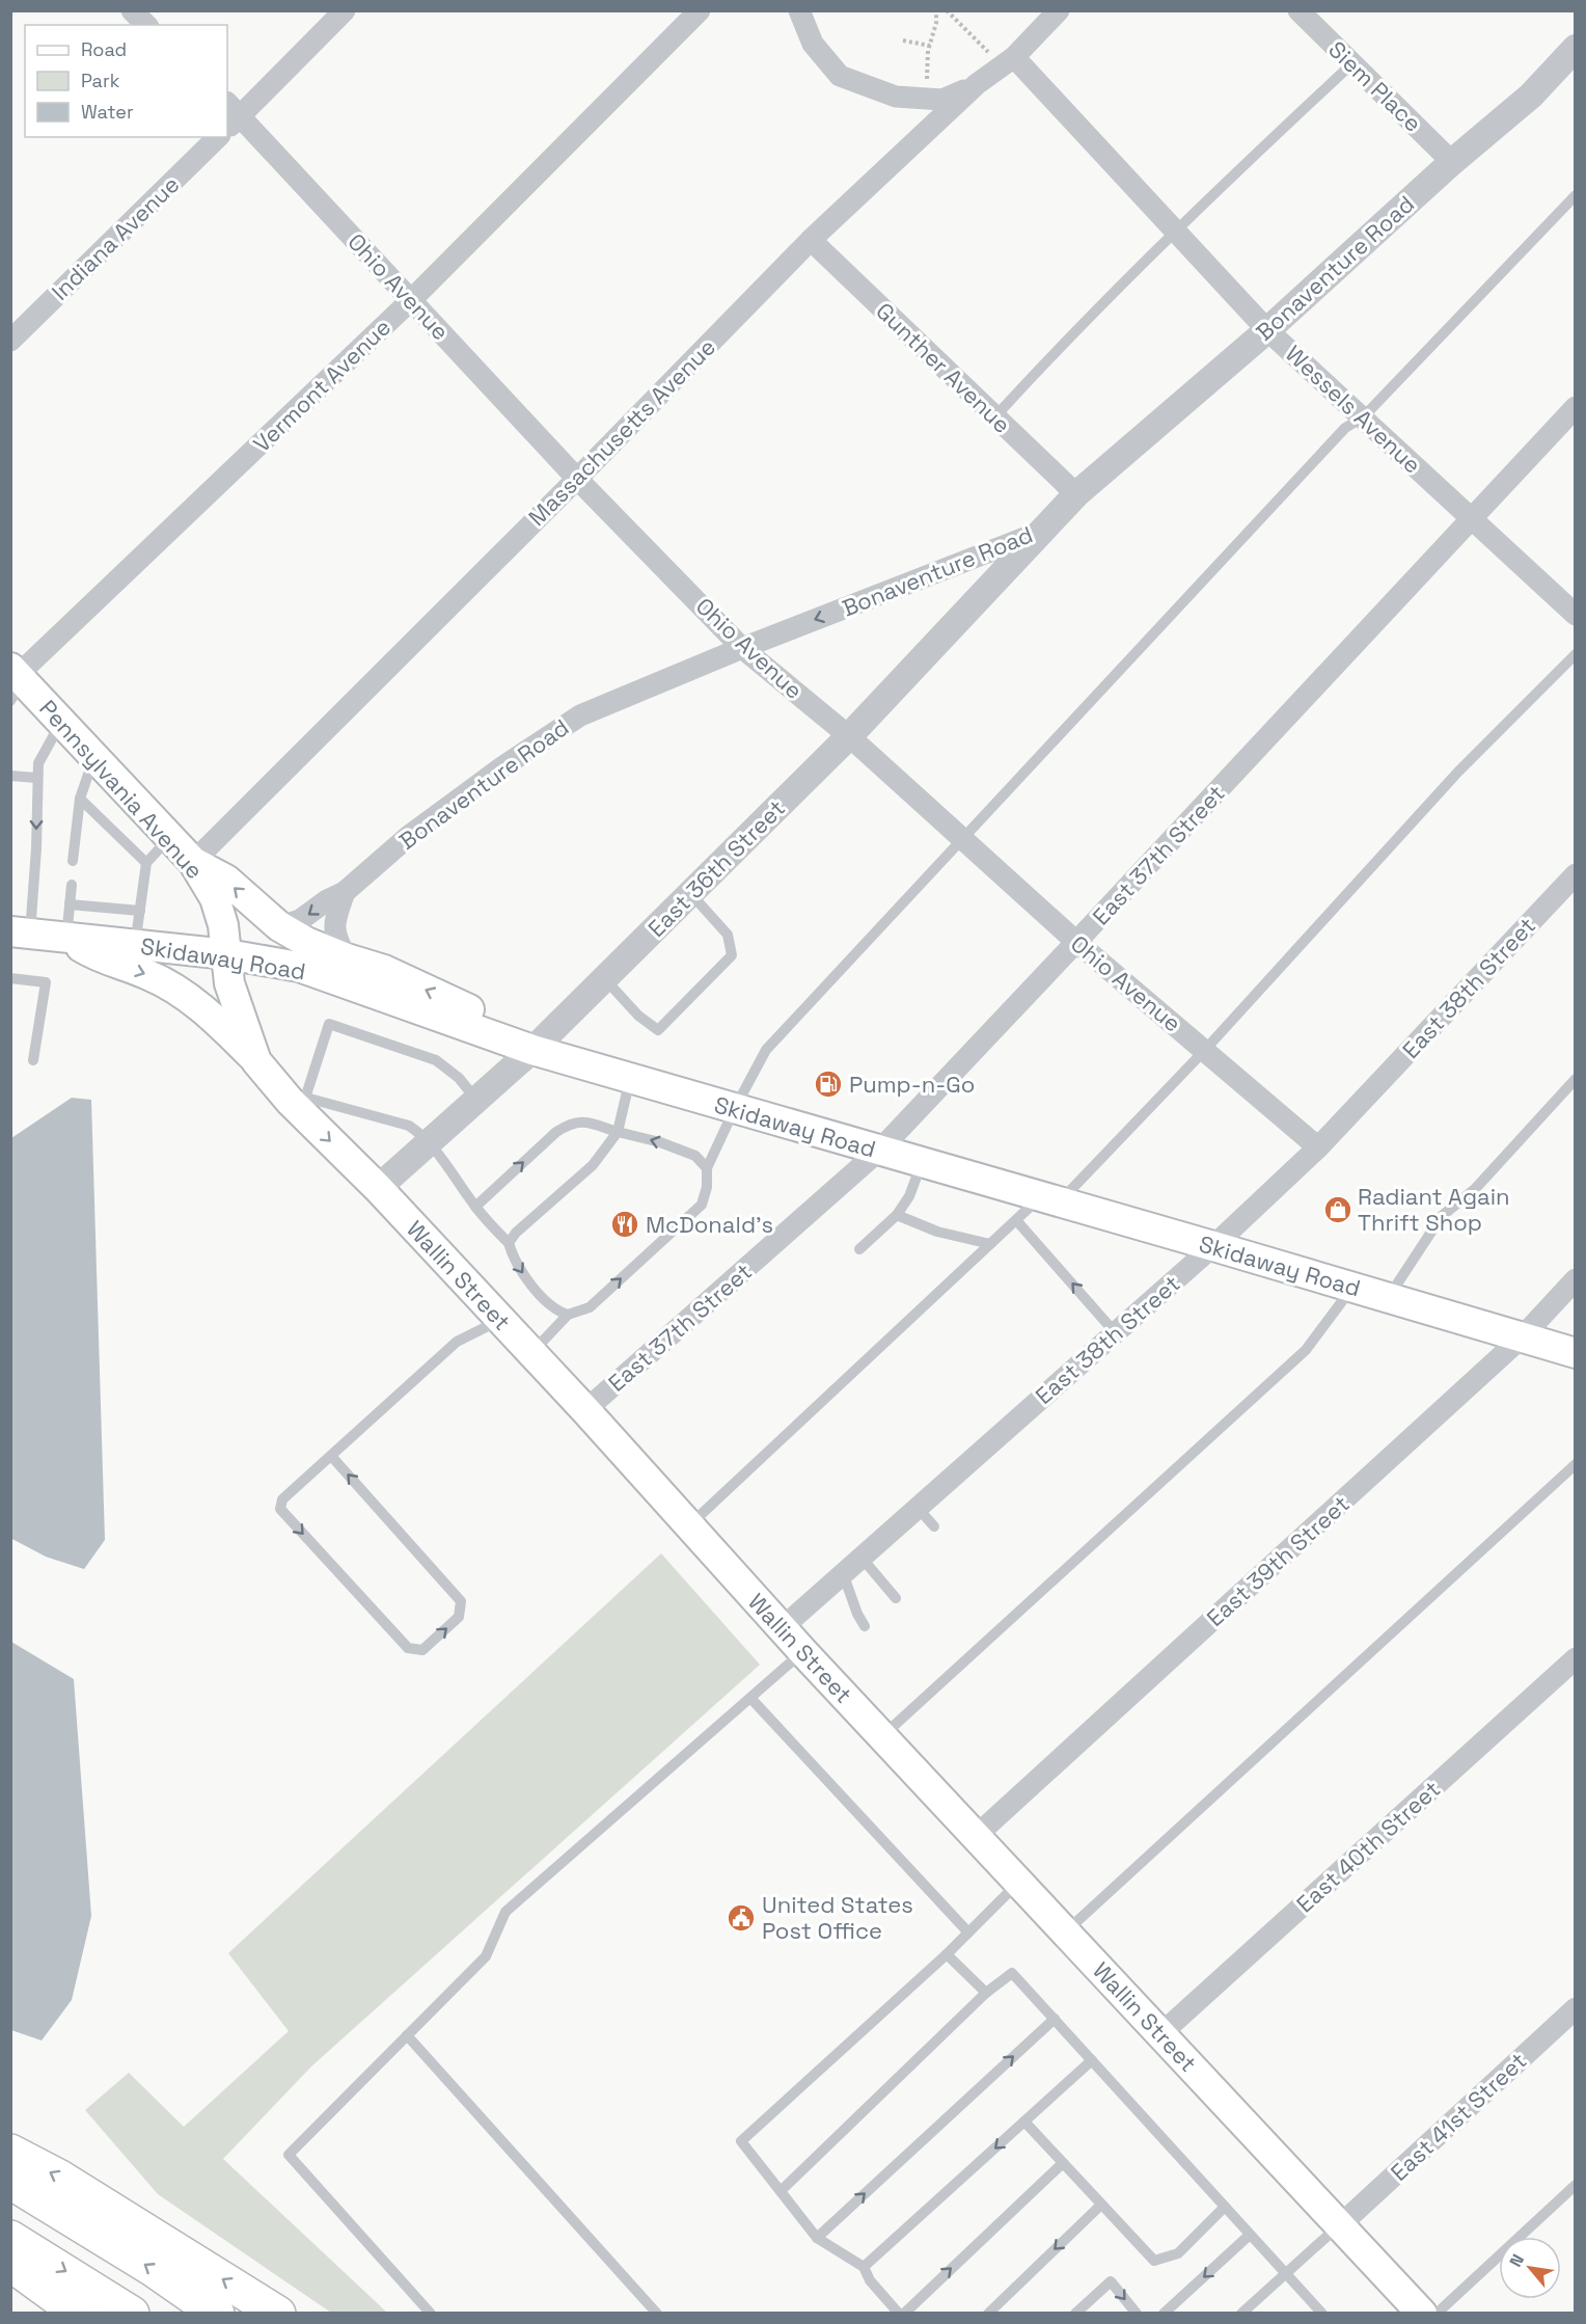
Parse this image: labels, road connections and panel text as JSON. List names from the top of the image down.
{
  "streets": {
    "main road": ["Pennsylvania Avenue", "Skidaway Road", "Wallin Street"],
    "street": [
      "Siem Place",
      "Indiana Avenue",
      "Bonaventure Road",
      "Ohio Avenue",
      "Gunther Avenue",
      "Vermont Avenue",
      "Wessels Avenue",
      "Massachusetts Avenue",
      "East 37th Street",
      "East 36th Street",
      "East 38th Street",
      "East 39th Street",
      "East 40th Street",
      "East 41st Street"
    ]
  },
  "crossings": [
    ["Siem Place", "Bonaventure Road"],
    ["Bonaventure Road", "Ohio Avenue"],
    ["Bonaventure Road", "Gunther Avenue"],
    ["Bonaventure Road", "Wessels Avenue"],
    ["Bonaventure Road", "East 36th Street"],
    ["Ohio Avenue", "Vermont Avenue"],
    ["Ohio Avenue", "Massachusetts Avenue"],
    ["Ohio Avenue", "East 37th Street"],
    ["Ohio Avenue", "East 36th Street"],
    ["Ohio Avenue", "East 38th Street"],
    ["Gunther Avenue", "Massachusetts Avenue"],
    ["Vermont Avenue", "Pennsylvania Avenue"],
    ["Wessels Avenue", "Massachusetts Avenue"],
    ["Wessels Avenue", "East 37th Street"],
    ["Massachusetts Avenue", "Pennsylvania Avenue"],
    ["Pennsylvania Avenue", "Skidaway Road"],
    ["Pennsylvania Avenue", "Wallin Street"],
    ["East 37th Street", "Skidaway Road"],
    ["East 37th Street", "Wallin Street"],
    ["East 36th Street", "Skidaway Road"],
    ["East 36th Street", "Wallin Street"],
    ["Skidaway Road", "East 38th Street"],
    ["Skidaway Road", "Wallin Street"],
    ["Skidaway Road", "East 39th Street"],
    ["East 38th Street", "Wallin Street"],
    ["Wallin Street", "East 39th Street"],
    ["Wallin Street", "East 40th Street"],
    ["Wallin Street", "East 41st Street"]
  ],
  "places": {
    "fuel station": ["Pump-n-Go"],
    "shop": ["Radiant Again Thrift Shop"],
    "restaurant": ["McDonald's"],
    "public building": ["United States Post Office"]
  },
  "legend": ["Road", "Park", "Water"],
  "north": "top left"
}
